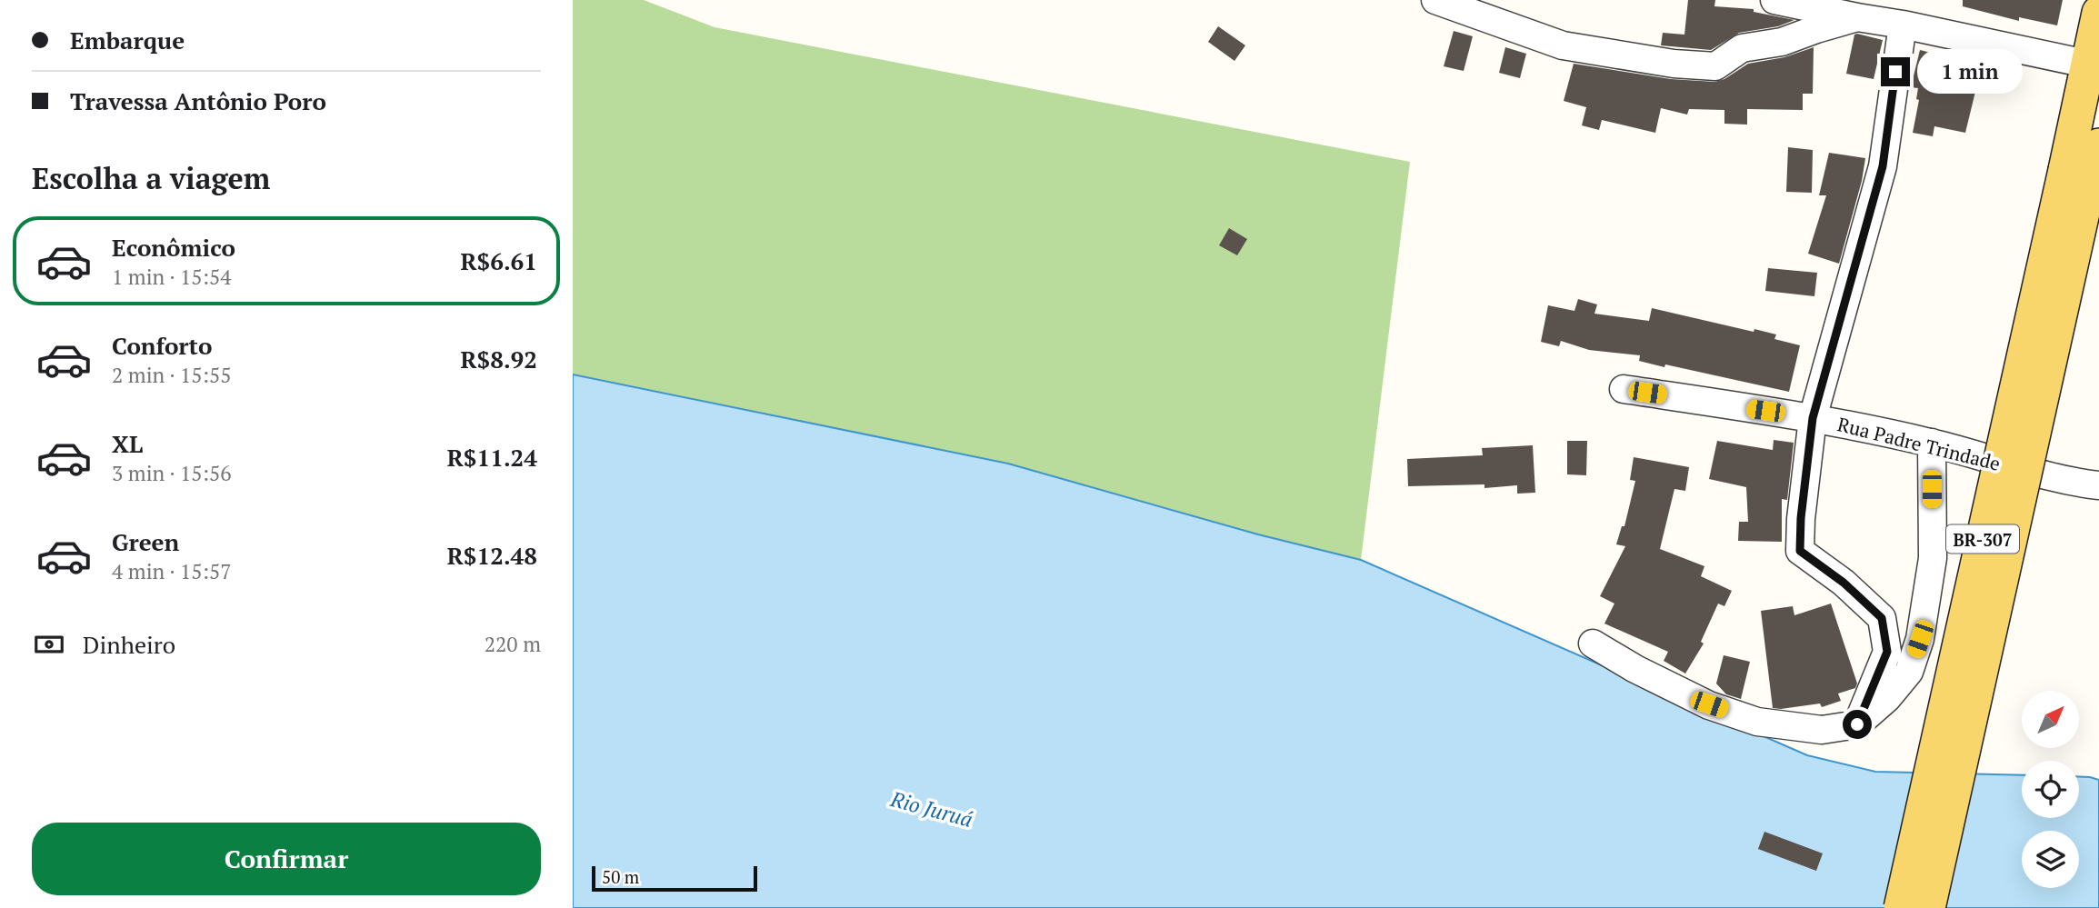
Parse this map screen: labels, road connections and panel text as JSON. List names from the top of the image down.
{
  "streets": {
    "main road": ["BR-307"],
    "street": ["Rua Padre Trindade"]
  },
  "water": ["Rio Juruá"],
  "scale_bar": "50 m",
  "north": "top right",
  "page": {
    "banner": ["Embarque", "Travessa Antônio Poro"],
    "bubble": "1 min",
    "heading": "Escolha a viagem",
    "list": [
      {
        "name": "Econômico",
        "note": "1 min · 15:54",
        "value": "R$6.61"
      },
      {
        "name": "Conforto",
        "note": "2 min · 15:55",
        "value": "R$8.92"
      },
      {
        "name": "XL",
        "note": "3 min · 15:56",
        "value": "R$11.24"
      },
      {
        "name": "Green",
        "note": "4 min · 15:57",
        "value": "R$12.48"
      }
    ],
    "pay": ["Dinheiro", "220 m"],
    "buttons": "Confirmar",
    "scale": "50 m"
  }
}
